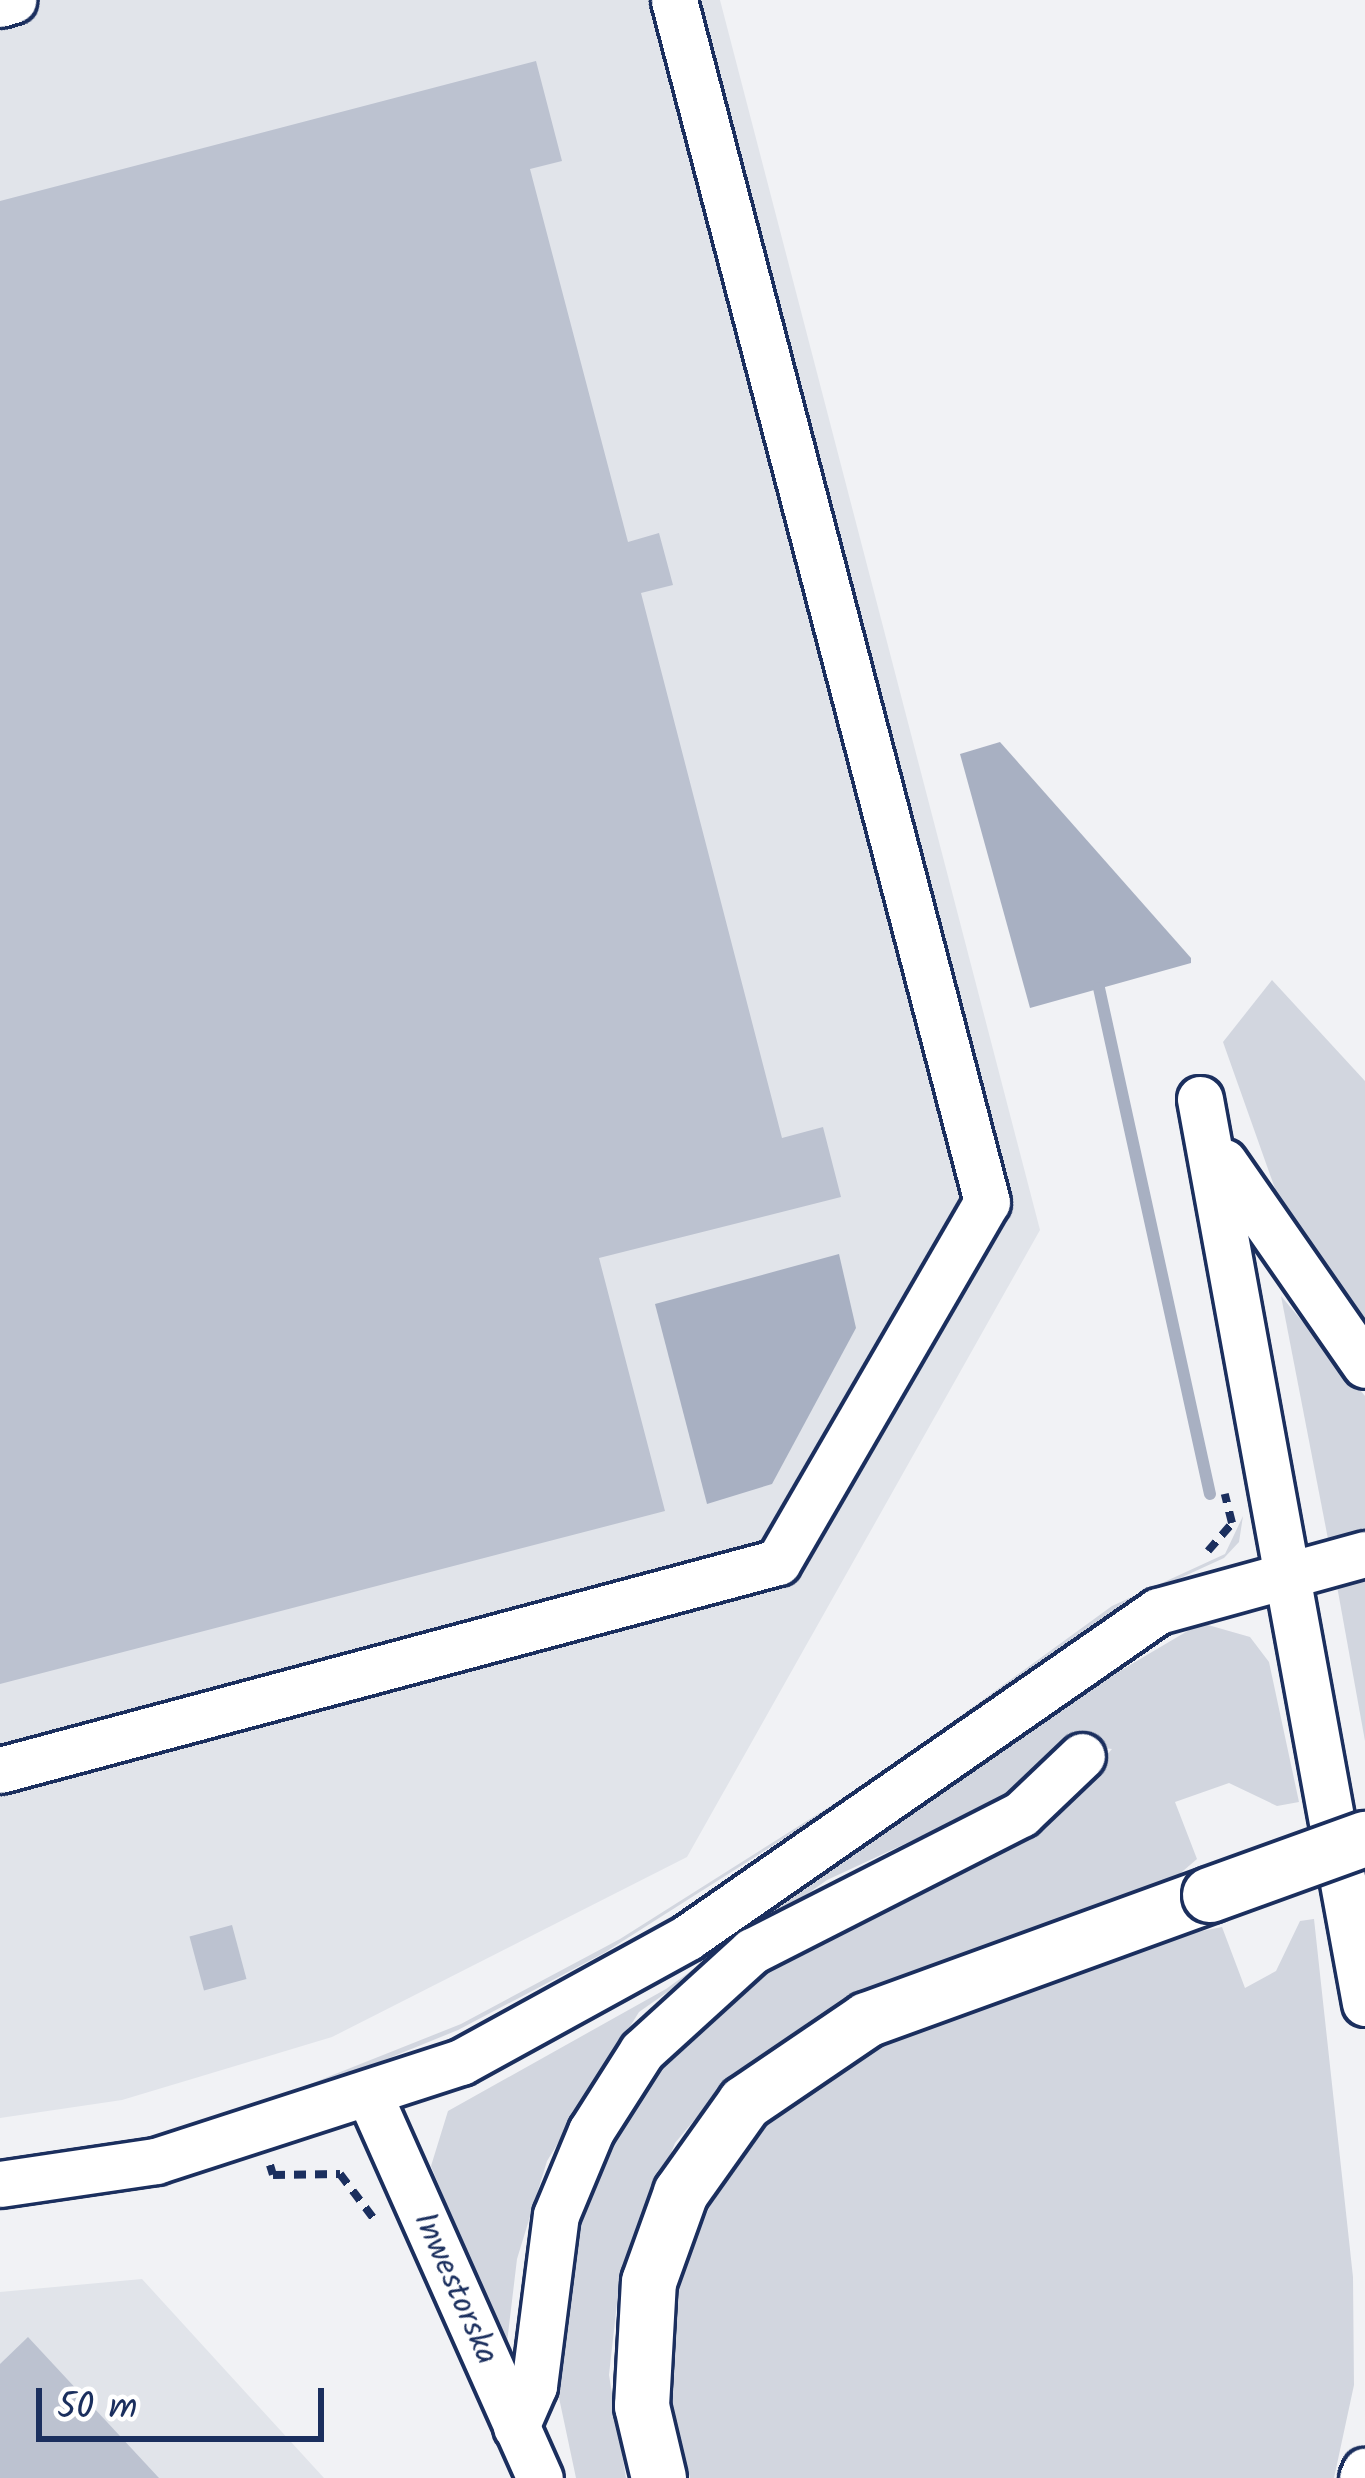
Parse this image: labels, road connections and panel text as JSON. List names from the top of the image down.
{
  "streets": {
    "street": ["Inwestorska"]
  },
  "scale_bar": "50 m"
}
